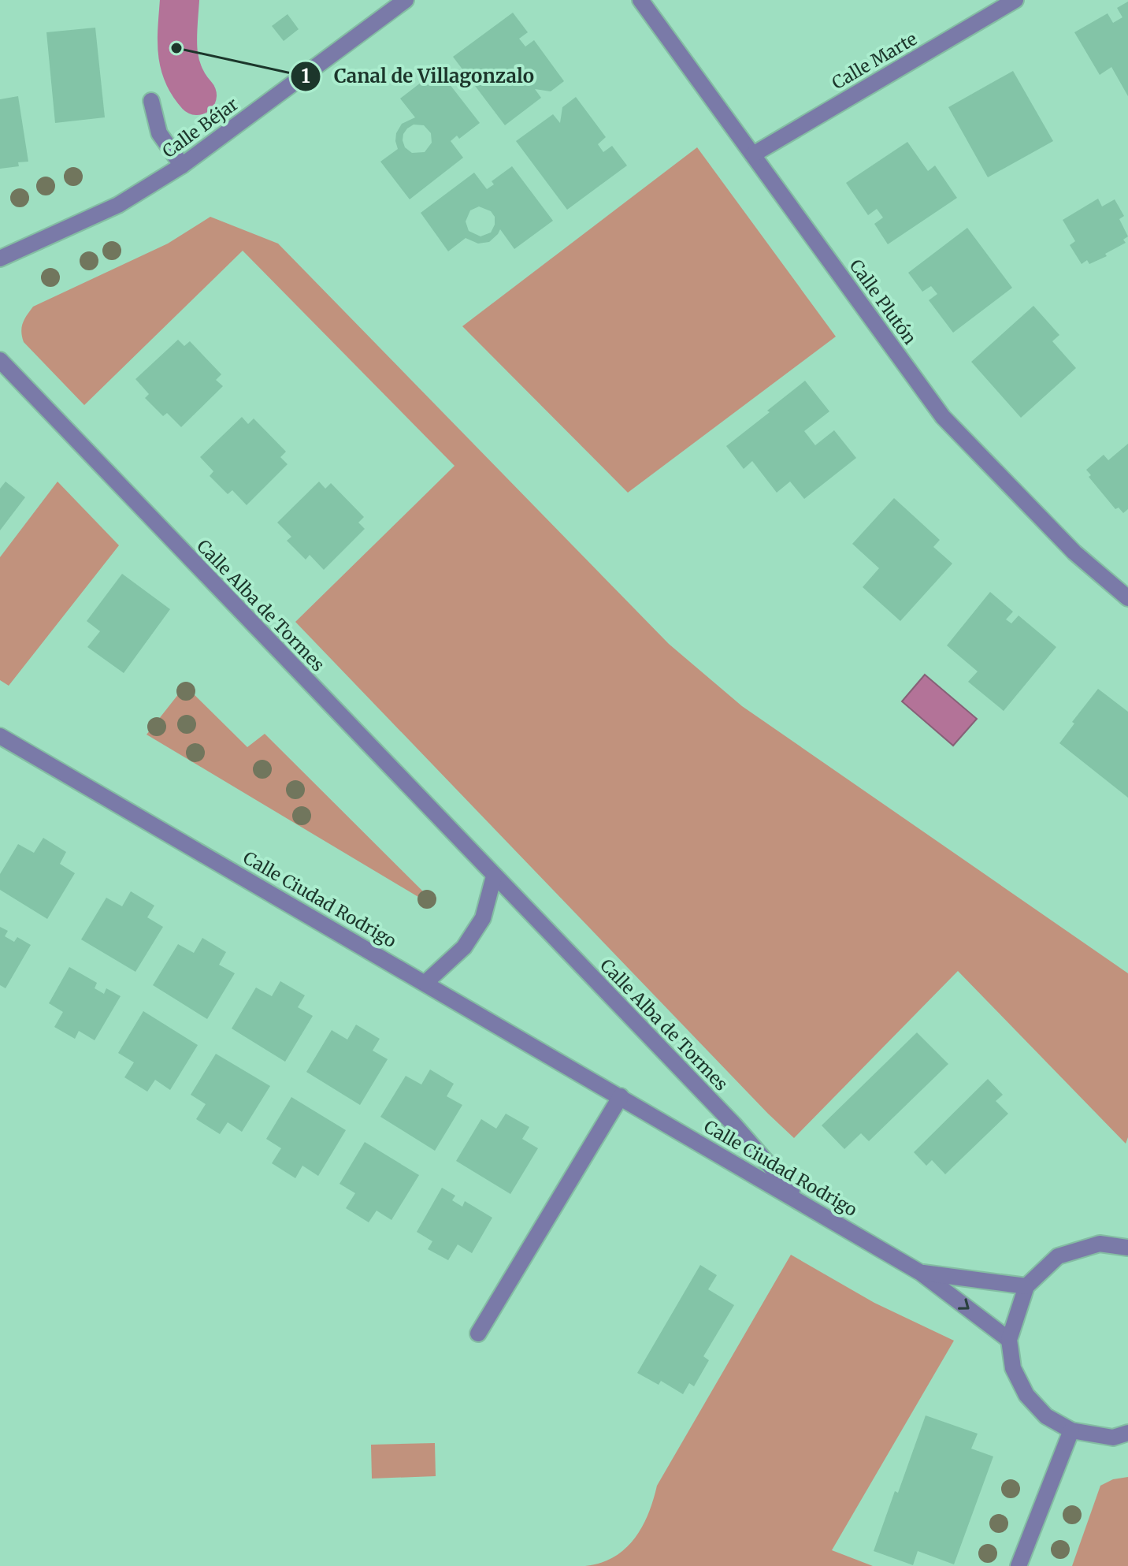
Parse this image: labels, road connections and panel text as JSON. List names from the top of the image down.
{
  "streets": {
    "street": [
      "Calle Marte",
      "Calle Béjar",
      "Calle Plutón",
      "Calle Alba de Tormes",
      "Calle Ciudad Rodrigo"
    ]
  },
  "crossings": [
    ["Calle Marte", "Calle Plutón"],
    ["Calle Alba de Tormes", "Calle Ciudad Rodrigo"]
  ],
  "places": ["Canal de Villagonzalo"]
}
